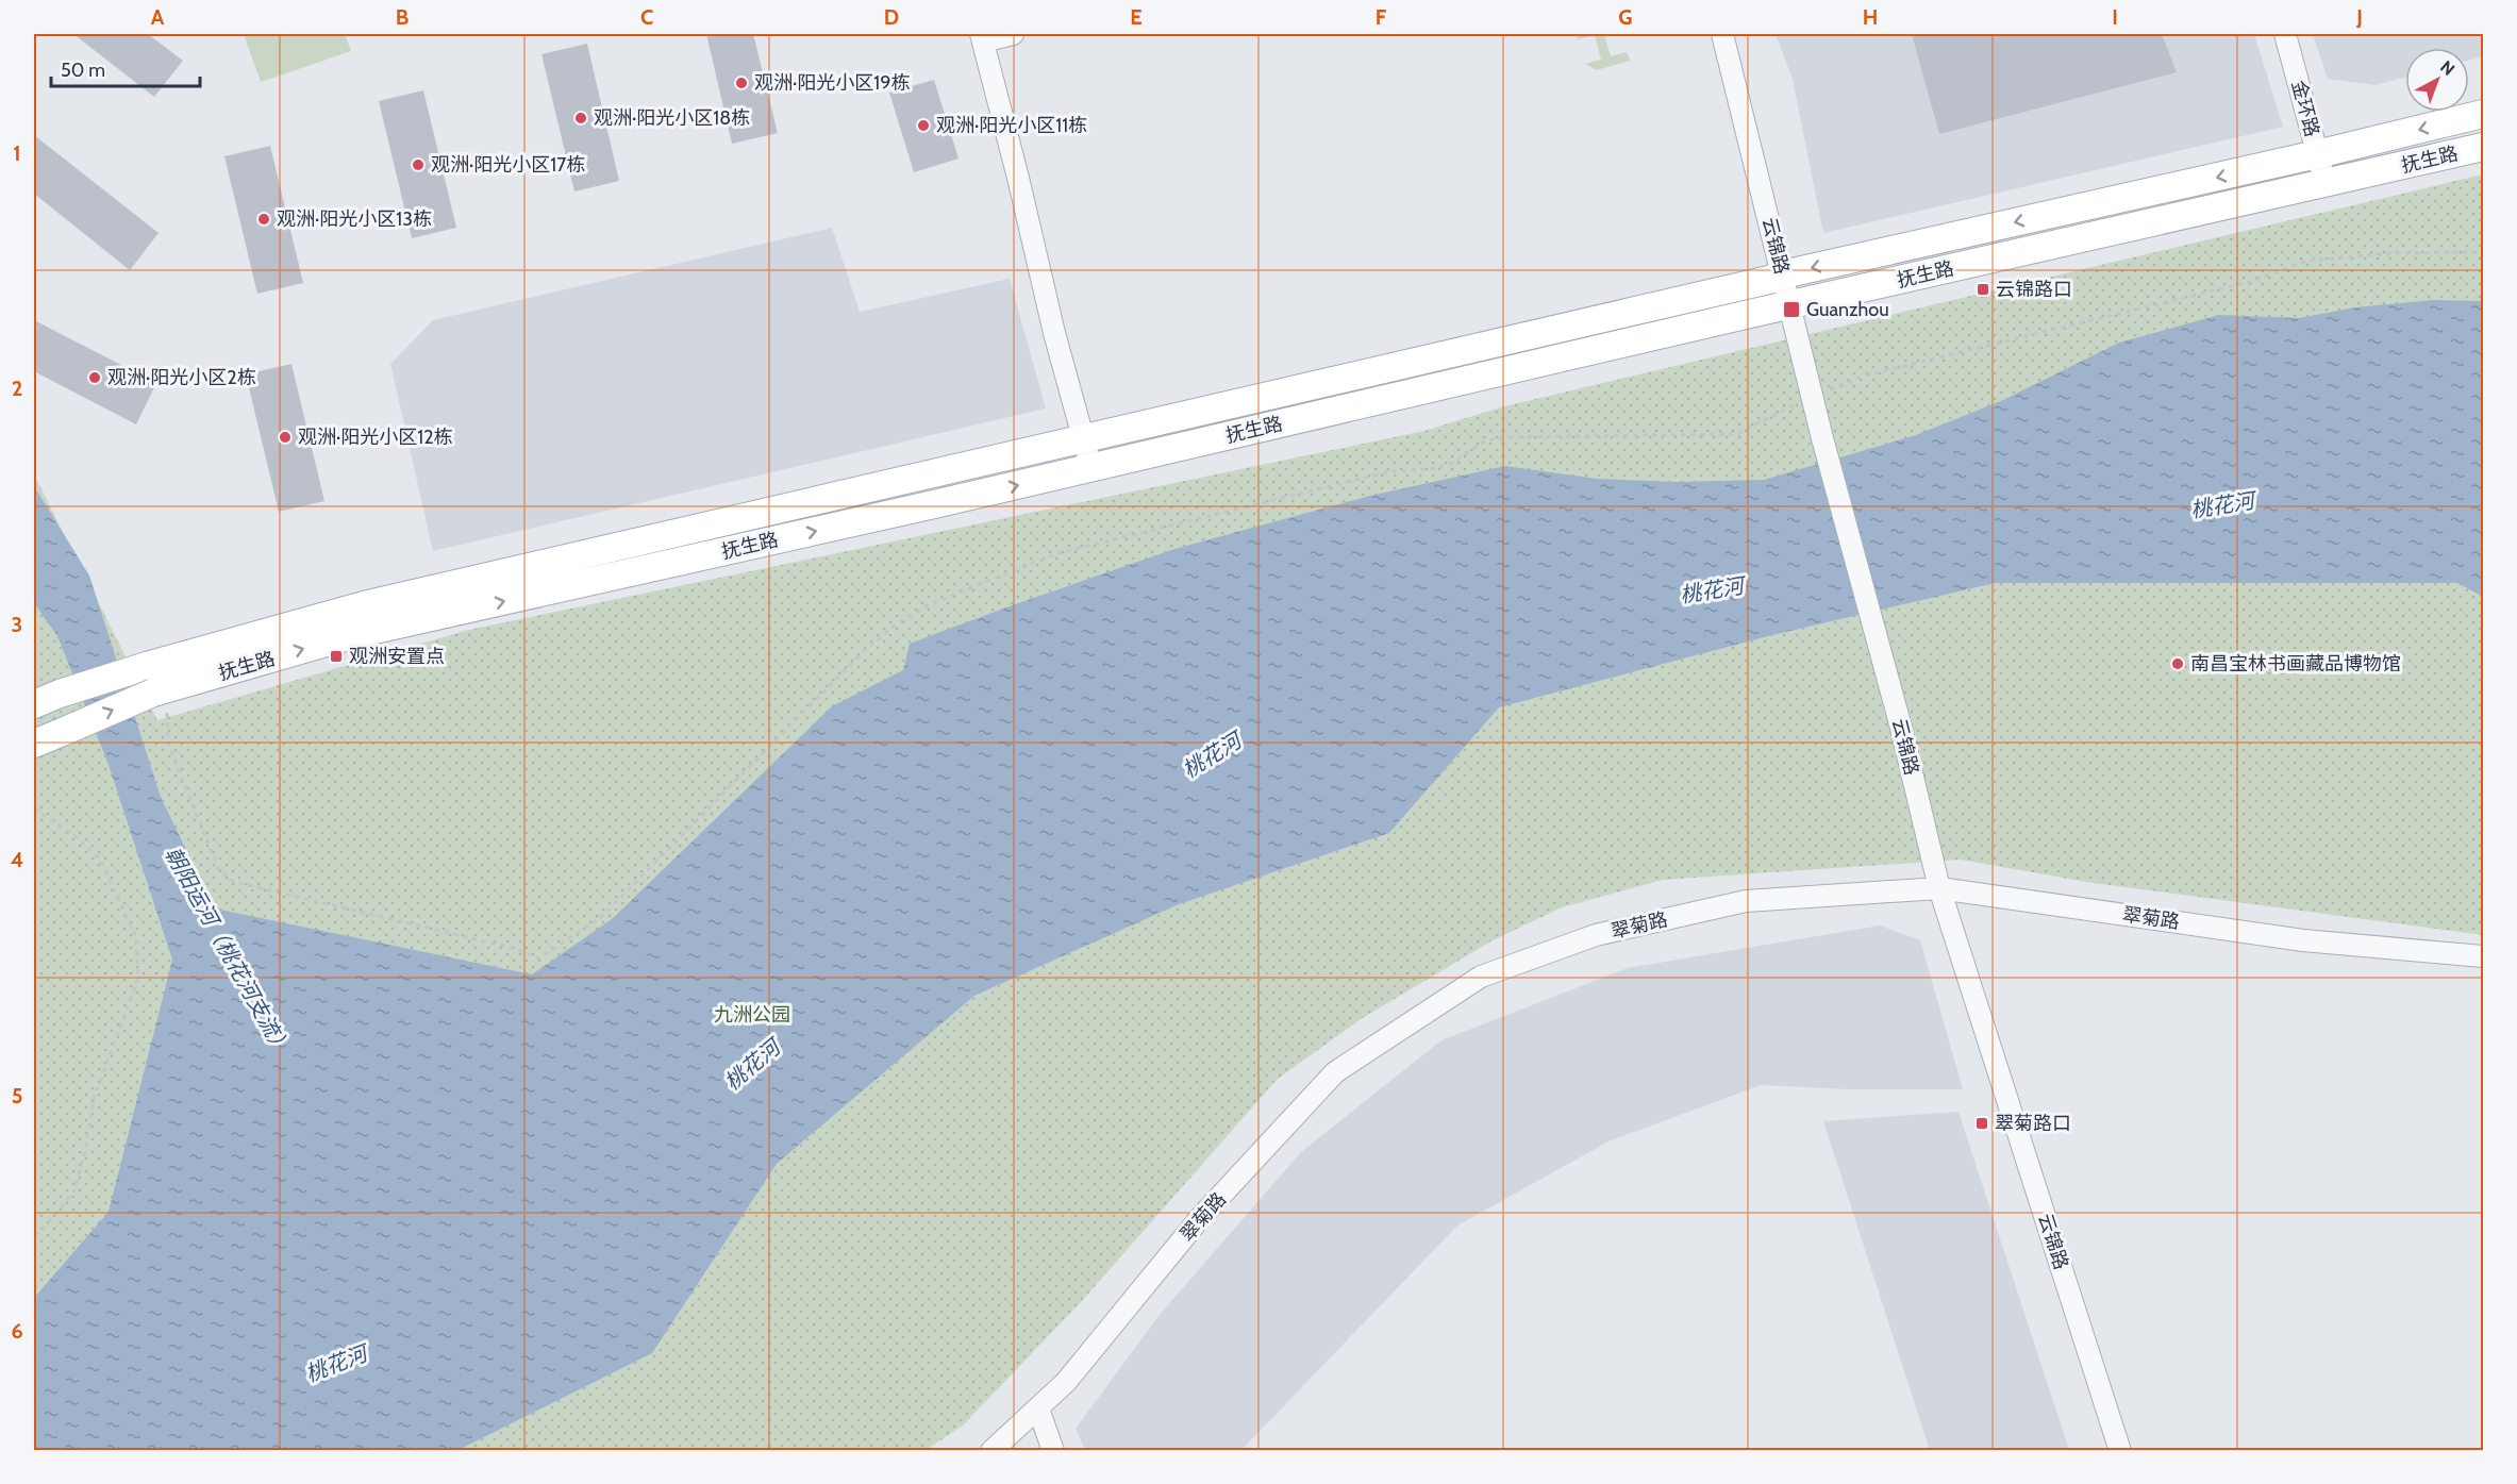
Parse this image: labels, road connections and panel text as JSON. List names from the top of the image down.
{
  "streets": {
    "main road": ["抚生路"],
    "street": ["金环路", "云锦路", "翠菊路"]
  },
  "crossings": [
    ["金环路", "抚生路"],
    ["抚生路", "云锦路"],
    ["云锦路", "翠菊路"]
  ],
  "water": ["桃花河", "朝阳运河（桃花河支流）"],
  "parks": ["九洲公园"],
  "places": {
    "other": [
      "观洲·阳光小区19栋",
      "观洲·阳光小区18栋",
      "观洲·阳光小区11栋",
      "观洲·阳光小区17栋",
      "观洲·阳光小区13栋",
      "观洲·阳光小区2栋",
      "观洲·阳光小区12栋",
      "南昌宝林书画藏品博物馆"
    ],
    "transit": [
      "云锦路口",
      "Guanzhou",
      "观洲安置点",
      "翠菊路口"
    ]
  },
  "scale_bar": "50 m",
  "north": "top right",
  "grid": {
    "columns": [
      "A",
      "B",
      "C",
      "D",
      "E",
      "F",
      "G",
      "H",
      "I",
      "J"
    ],
    "rows": [
      "1",
      "2",
      "3",
      "4",
      "5",
      "6"
    ]
  }
}
